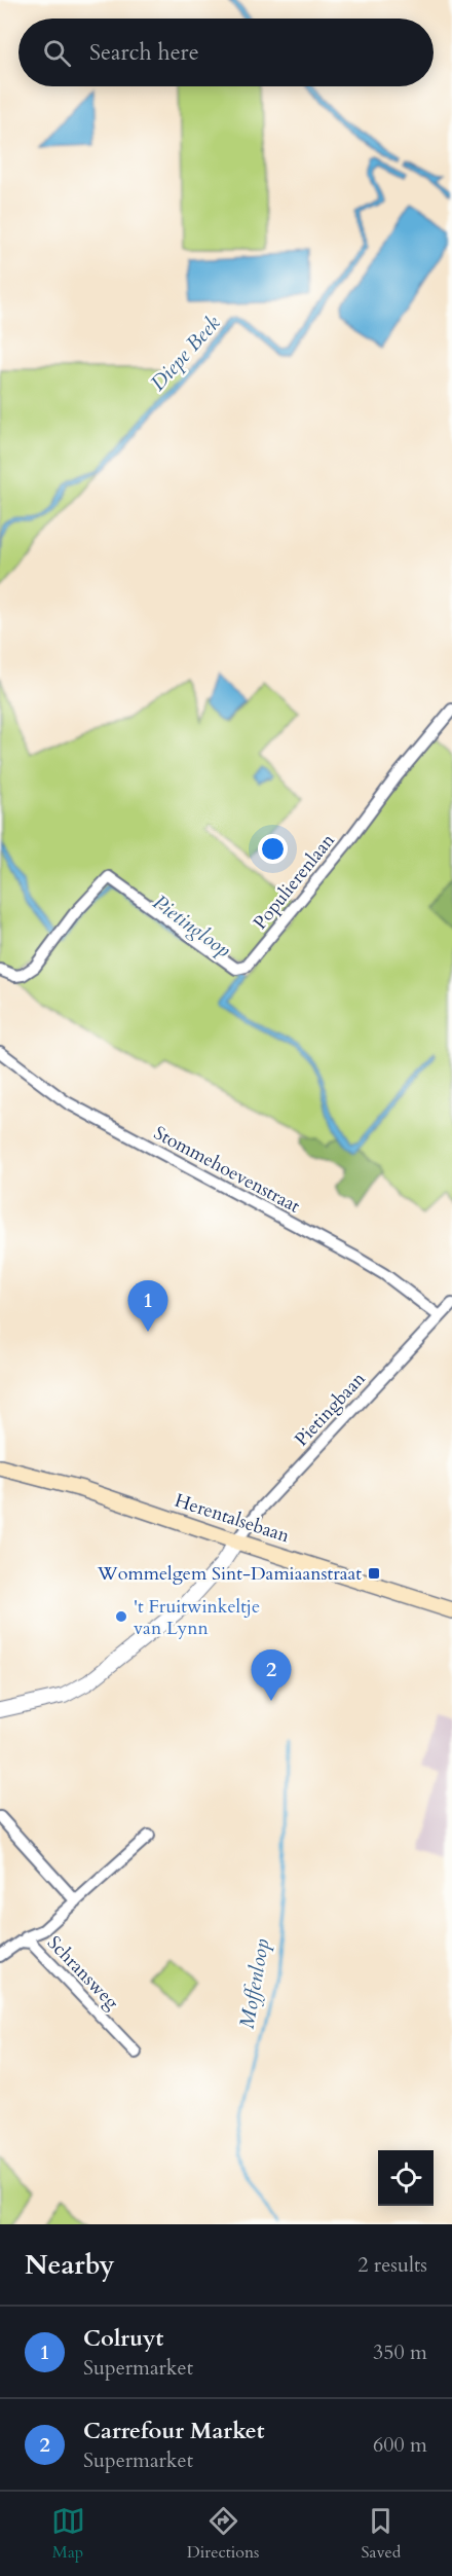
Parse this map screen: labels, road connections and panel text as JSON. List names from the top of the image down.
{
  "streets": {
    "main road": ["Herentalsebaan"],
    "street": [
      "Populierenlaan",
      "Stommehoevenstraat",
      "Pietingbaan",
      "Schransweg"
    ]
  },
  "crossings": [
    ["Stommehoevenstraat", "Pietingbaan"],
    ["Pietingbaan", "Herentalsebaan"]
  ],
  "water": ["Diepe Beek", "Pietingloop", "Moffenloop"],
  "places": {
    "transit": ["Wommelgem Sint-Damiaanstraat"],
    "other": ["'t Fruitwinkeltje van Lynn"]
  },
  "page": {
    "search": "Search here",
    "pins": ["1", "2"],
    "heading": ["Nearby", "2 results"],
    "list": [
      {
        "mark": "1",
        "name": "Colruyt",
        "note": "Supermarket",
        "value": "350 m"
      },
      {
        "mark": "2",
        "name": "Carrefour Market",
        "note": "Supermarket",
        "value": "600 m"
      }
    ],
    "nav": ["Map", "Directions", "Saved"]
  }
}
